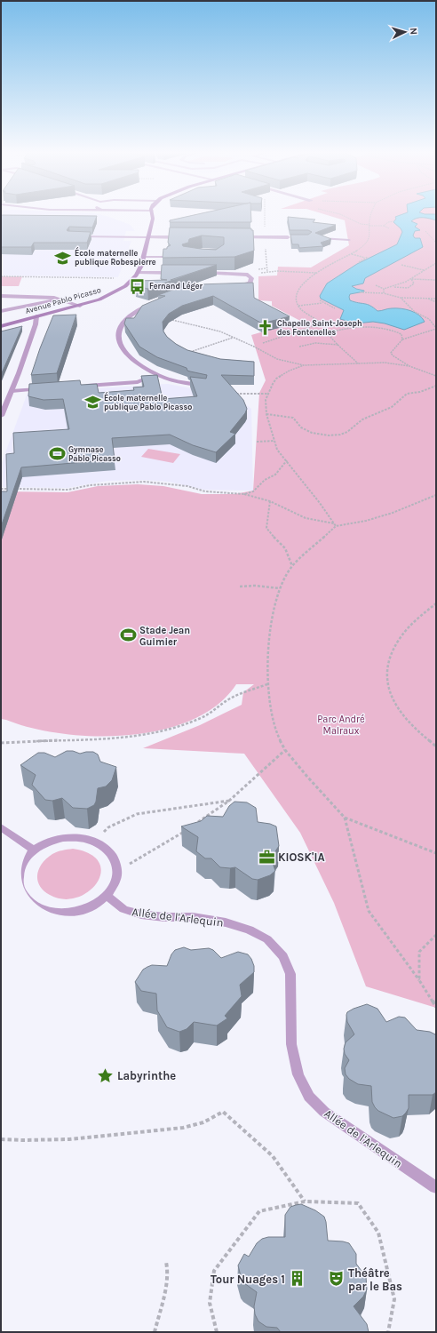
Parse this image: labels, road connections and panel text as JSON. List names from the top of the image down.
{
  "streets": {
    "street": ["Avenue Pablo Picasso"],
    "lane": ["Allée de l'Arlequin"]
  },
  "parks": ["Parc André Malraux"],
  "places": {
    "school or university": ["École maternelle publique Robespierre", "École maternelle publique Pablo Picasso"],
    "bus stop": ["Fernand Léger"],
    "church": ["Chapelle Saint-Joseph des Fontenelles"],
    "sports": ["Gymnase Pablo Picasso", "Stade Jean Guimier"],
    "office": ["KIOSK'IA"],
    "place": ["Labyrinthe"],
    "building": ["Tour Nuages 1"],
    "theatre": ["Théâtre par le Bas"]
  },
  "north": "right"
}
